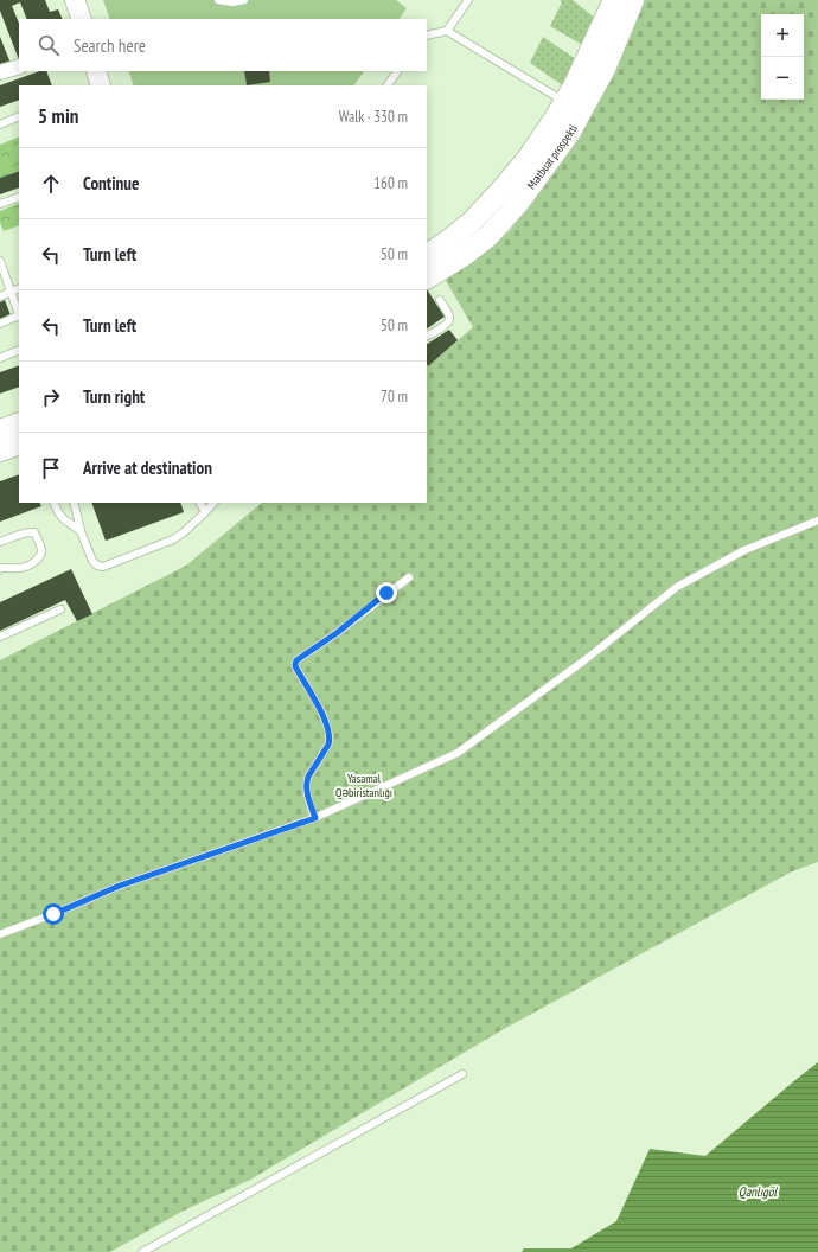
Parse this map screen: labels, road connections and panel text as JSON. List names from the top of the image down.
{
  "streets": {
    "main road": ["Mətbuat prospekti"]
  },
  "water": ["Qanlıgöl"],
  "parks": ["Yasamal Qəbiristanlığı"],
  "page": {
    "map_buttons": ["+", "−"],
    "search": "Search here",
    "heading": ["5 min", "Walk · 330 m"],
    "list": [
      ["Continue", "160 m"],
      ["Turn left", "50 m"],
      ["Turn left", "50 m"],
      ["Turn right", "70 m"],
      "Arrive at destination"
    ]
  }
}
